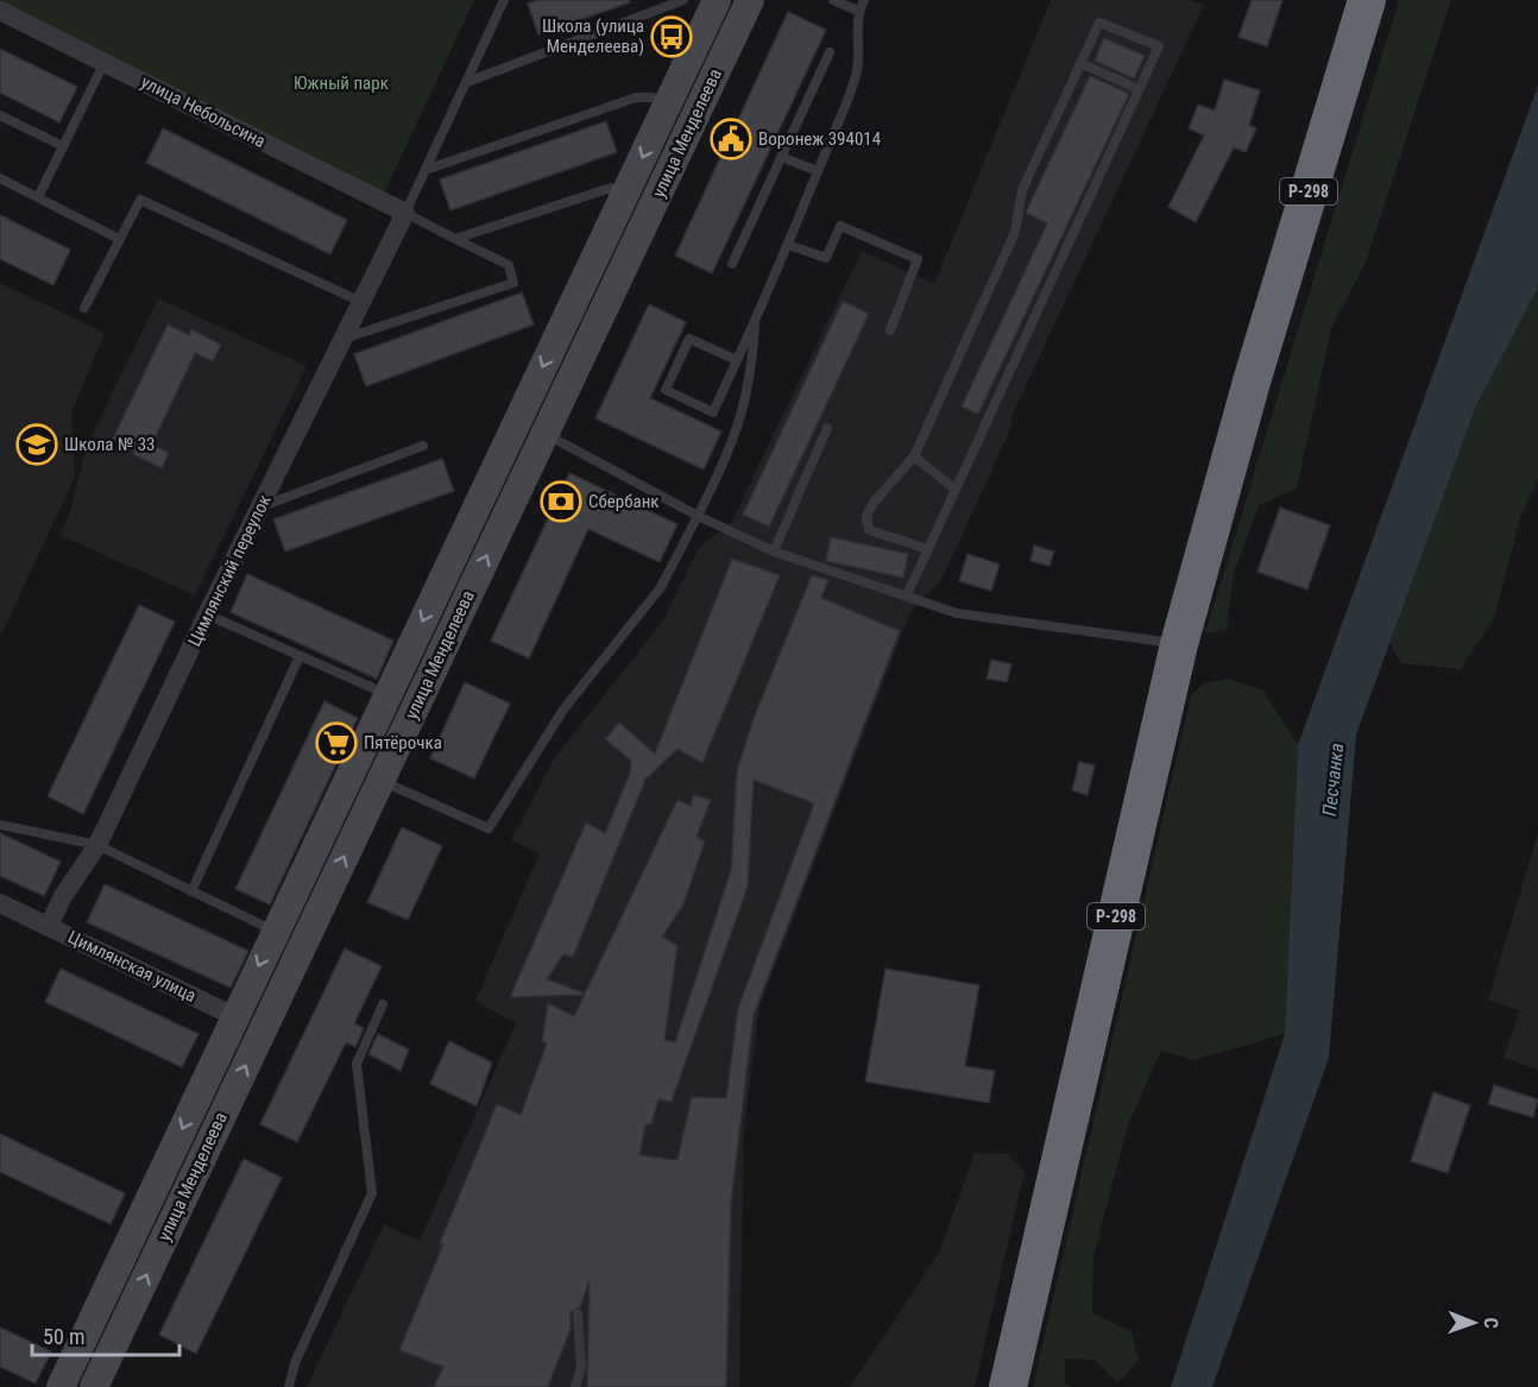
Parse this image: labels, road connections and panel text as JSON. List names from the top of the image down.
{
  "streets": {
    "highway": ["Р-298"],
    "street": [
      "улица Небольсина",
      "улица Менделеева",
      "Цимлянский переулок",
      "Цимлянская улица"
    ]
  },
  "crossings": [
    ["улица Небольсина", "Цимлянский переулок"],
    ["улица Менделеева", "Цимлянская улица"],
    ["Цимлянский переулок", "Цимлянская улица"]
  ],
  "water": ["Песчанка"],
  "parks": ["Южный парк"],
  "places": {
    "bus stop": ["Школа (улица Менделеева)"],
    "public building": ["Воронеж 394014"],
    "school or university": ["Школа № 33"],
    "bank": ["Сбербанк"],
    "supermarket": ["Пятёрочка"]
  },
  "scale_bar": "50 m",
  "north": "right"
}
